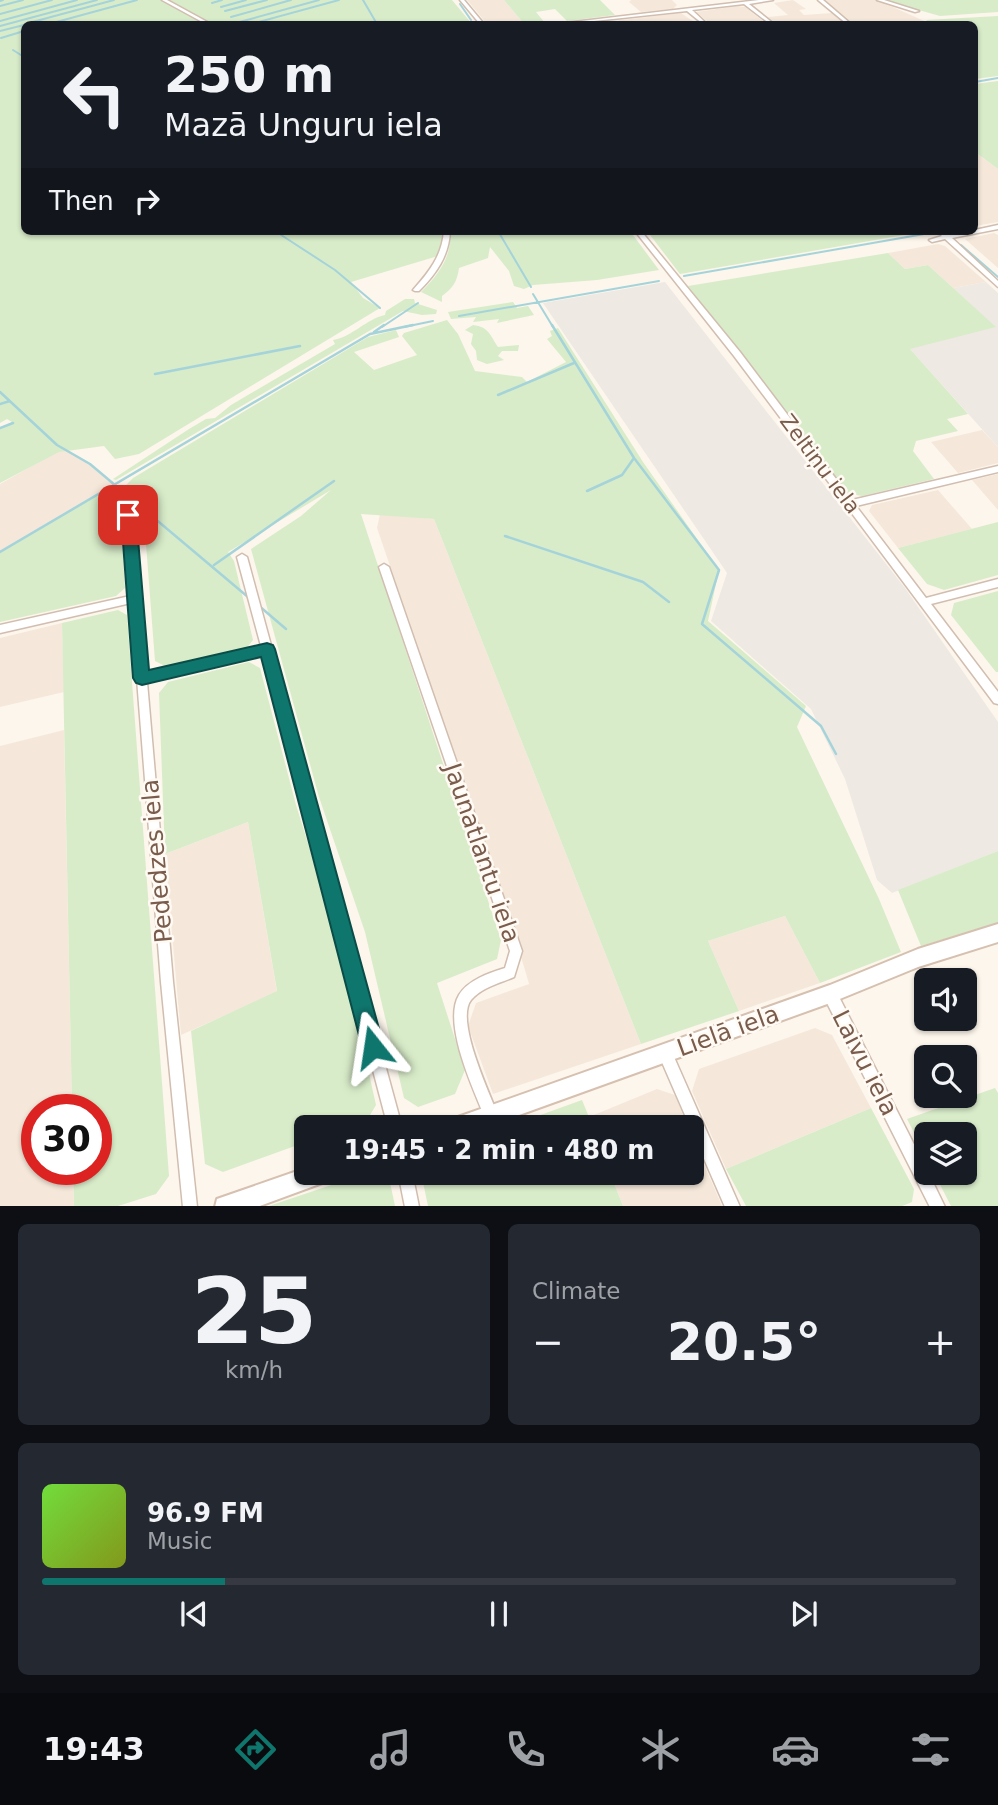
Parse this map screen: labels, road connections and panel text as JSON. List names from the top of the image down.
{
  "streets": {
    "street": [
      "Zeltiņu iela",
      "Jaunatlantu iela",
      "Pededzes iela",
      "Lielā iela",
      "Laivu iela"
    ]
  },
  "crossings": [
    ["Jaunatlantu iela", "Lielā iela"],
    ["Lielā iela", "Laivu iela"]
  ],
  "page": {
    "turn": ["250 m", "Mazā Unguru iela"],
    "then": "Then",
    "limit": "30",
    "trip": "19:45 · 2 min · 480 m",
    "tile": [
      ["25", "km/h"],
      "Climate"
    ],
    "heat": ["−", "20.5°", "+"],
    "song": ["96.9 FM", "Music"],
    "tabs": "19:43"
  }
}
